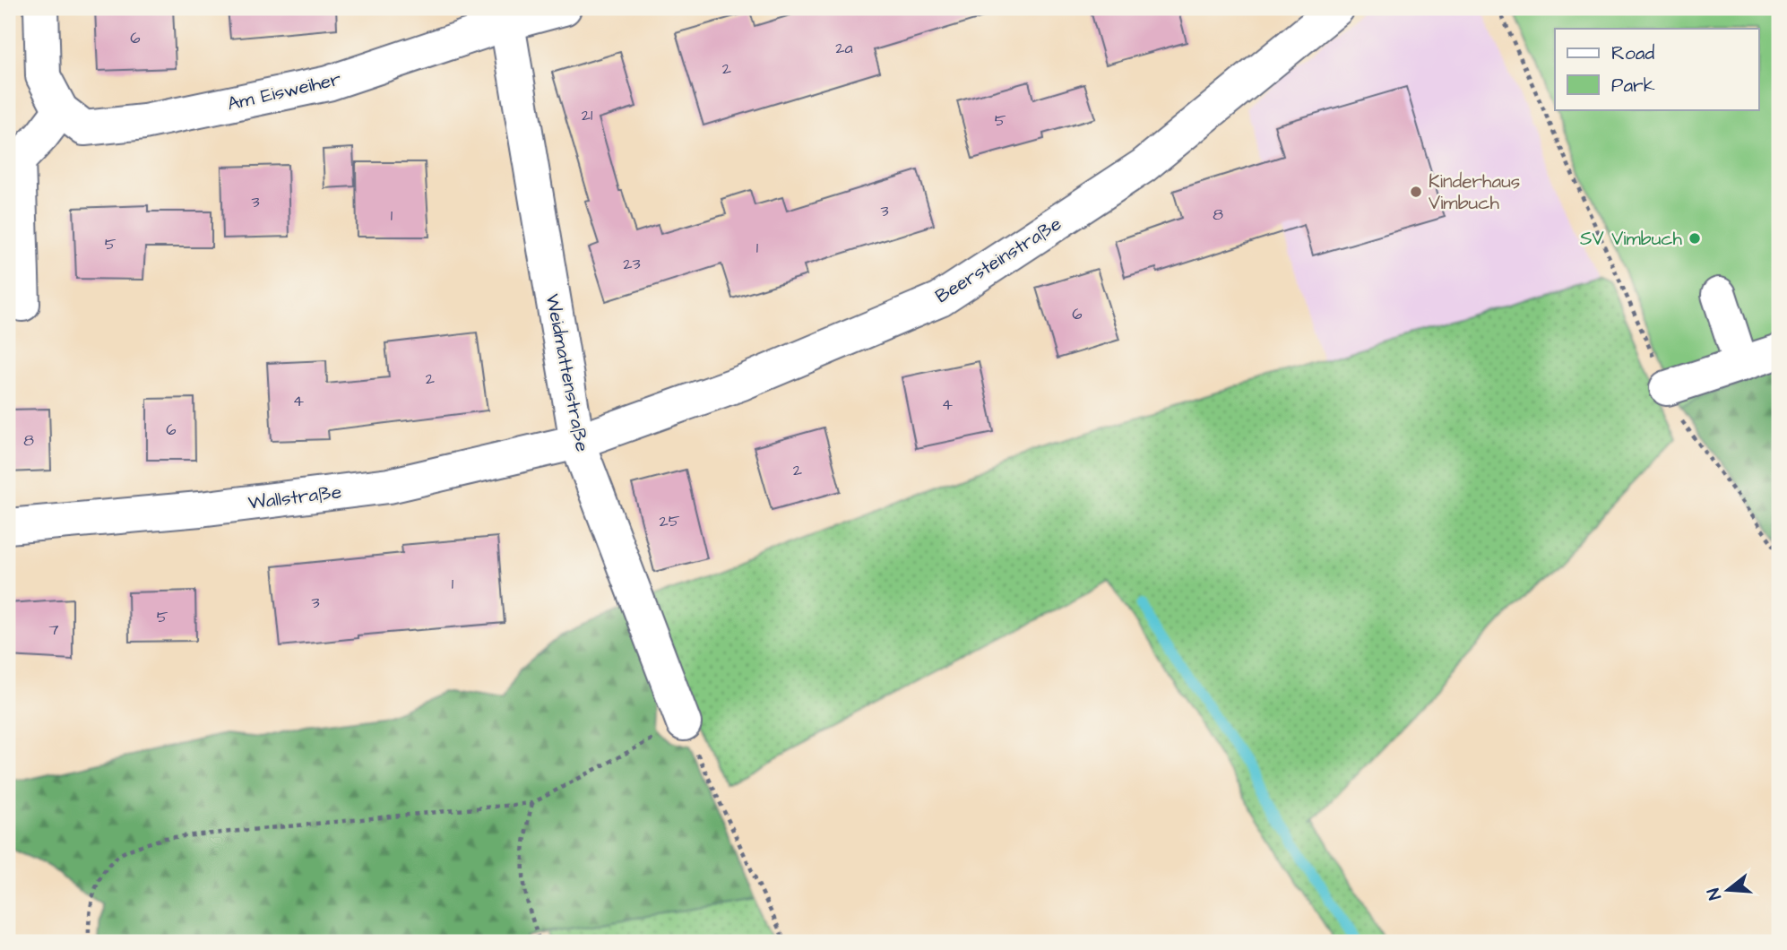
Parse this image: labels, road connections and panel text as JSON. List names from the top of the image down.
{
  "streets": {
    "street": [
      "Am Eisweiher",
      "Beersteinstraße",
      "Weidmattenstraße",
      "Wallstraße"
    ]
  },
  "crossings": [
    ["Am Eisweiher", "Weidmattenstraße"],
    ["Beersteinstraße", "Weidmattenstraße"],
    ["Beersteinstraße", "Wallstraße"],
    ["Weidmattenstraße", "Wallstraße"]
  ],
  "places": ["Kinderhaus Vimbuch", "SV Vimbuch"],
  "house_numbers": [
    "6",
    "2a",
    "2",
    "21",
    "5",
    "3",
    "3",
    "8",
    "1",
    "5",
    "1",
    "23",
    "6",
    "2",
    "4",
    "4",
    "6",
    "8",
    "2",
    "25",
    "1",
    "3",
    "5",
    "7"
  ],
  "legend": ["Road", "Park"],
  "north": "left"
}
